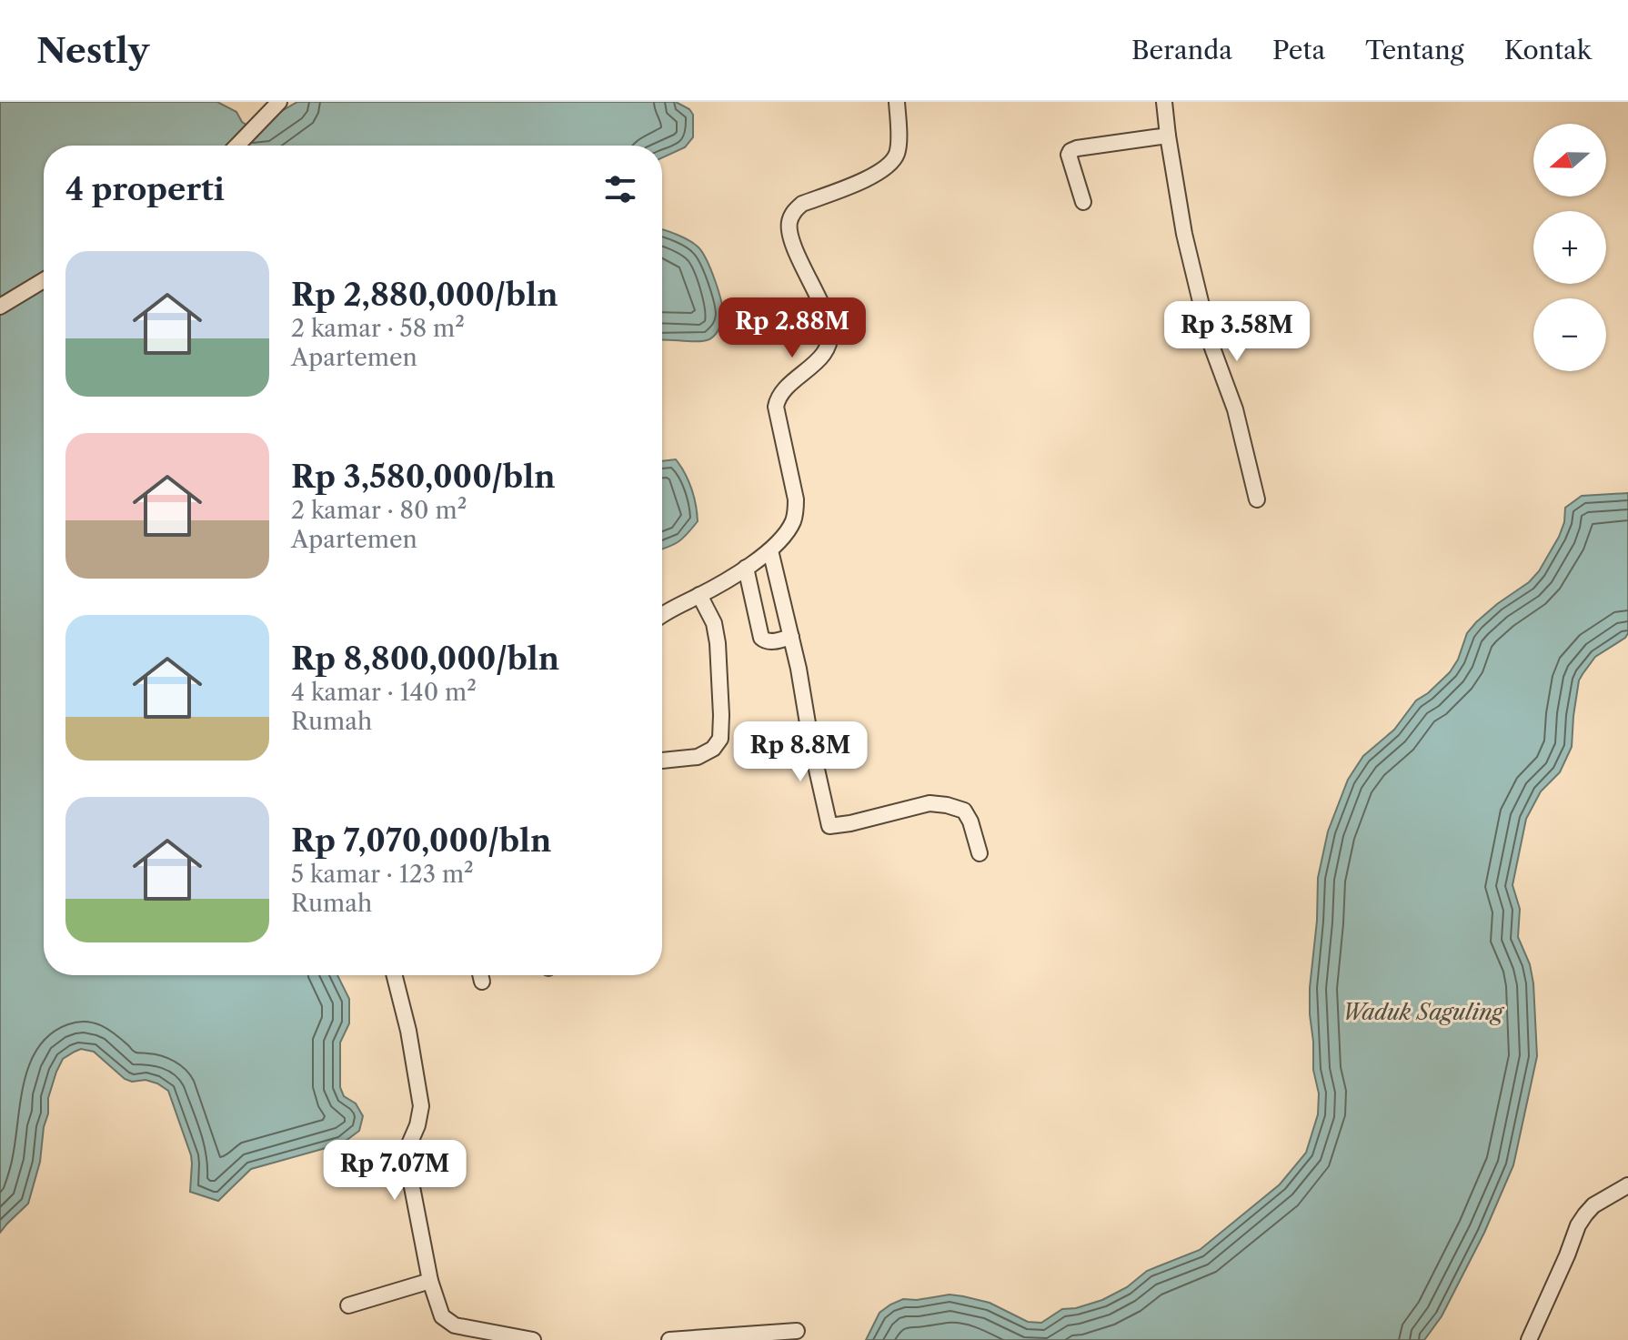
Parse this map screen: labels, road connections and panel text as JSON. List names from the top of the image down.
{
  "water": ["Waduk Saguling"],
  "north": "left",
  "page": {
    "header": "Nestly",
    "nav": [
      "Beranda",
      "Peta",
      "Tentang",
      "Kontak"
    ],
    "map_buttons": ["+", "−"],
    "heading": "4 properti",
    "list": [
      {
        "name": "Rp 2,880,000/bln",
        "note": "2 kamar · 58 m² · Apartemen"
      },
      {
        "name": "Rp 3,580,000/bln",
        "note": "2 kamar · 80 m² · Apartemen"
      },
      {
        "name": "Rp 8,800,000/bln",
        "note": "4 kamar · 140 m² · Rumah"
      },
      {
        "name": "Rp 7,070,000/bln",
        "note": "5 kamar · 123 m² · Rumah"
      }
    ],
    "price": [
      "Rp 2.88M",
      "Rp 3.58M",
      "Rp 8.8M",
      "Rp 7.07M"
    ]
  }
}
